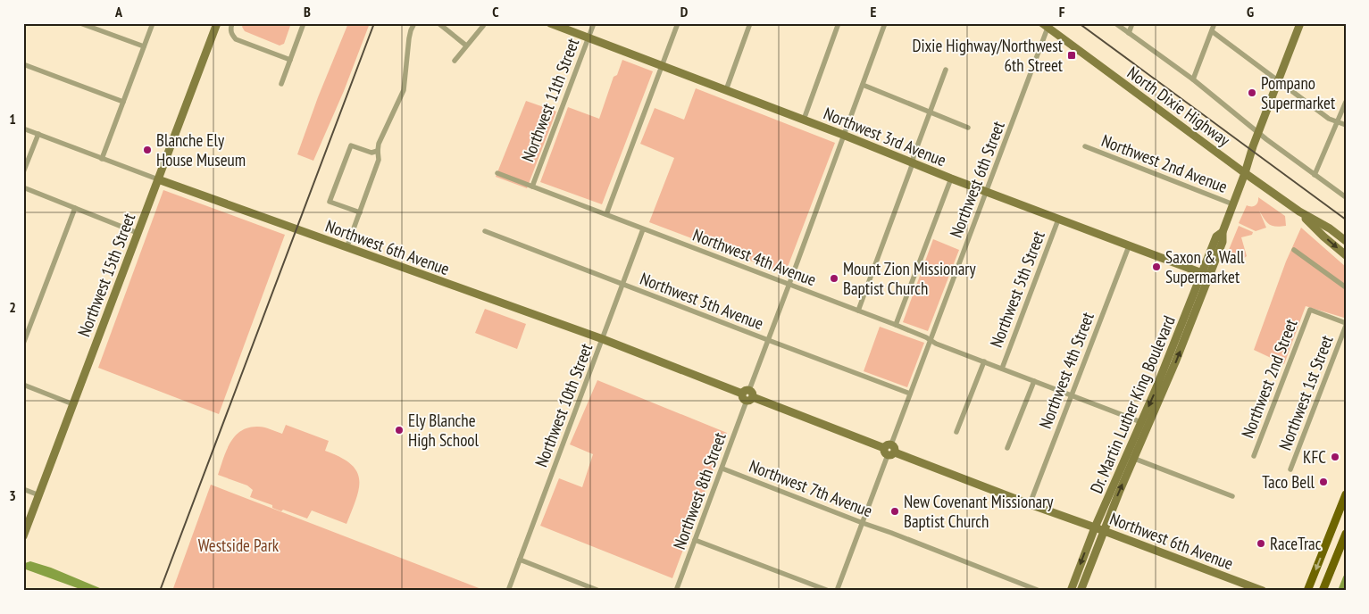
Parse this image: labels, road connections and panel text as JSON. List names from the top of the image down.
{
  "streets": {
    "street": [
      "Northwest 11th Street",
      "North Dixie Highway",
      "Northwest 3rd Avenue",
      "Northwest 2nd Avenue",
      "Northwest 6th Street",
      "Northwest 6th Avenue",
      "Northwest 4th Avenue",
      "Northwest 15th Street",
      "Northwest 5th Street",
      "Northwest 5th Avenue",
      "Northwest 4th Street",
      "Northwest 2nd Street",
      "Northwest 1st Street",
      "Dr. Martin Luther King Boulevard",
      "Northwest 10th Street",
      "Northwest 7th Avenue",
      "Northwest 8th Street"
    ]
  },
  "crossings": [
    ["Northwest 11th Street", "Northwest 3rd Avenue"],
    ["Northwest 11th Street", "Northwest 4th Avenue"],
    ["North Dixie Highway", "Northwest 6th Street"],
    ["North Dixie Highway", "Dr. Martin Luther King Boulevard"],
    ["Northwest 3rd Avenue", "Northwest 6th Street"],
    ["Northwest 3rd Avenue", "Northwest 5th Street"],
    ["Northwest 3rd Avenue", "Northwest 4th Street"],
    ["Northwest 3rd Avenue", "Dr. Martin Luther King Boulevard"],
    ["Northwest 3rd Avenue", "Northwest 8th Street"],
    ["Northwest 2nd Avenue", "Dr. Martin Luther King Boulevard"],
    ["Northwest 6th Street", "Northwest 6th Avenue"],
    ["Northwest 6th Street", "Northwest 4th Avenue"],
    ["Northwest 6th Street", "Northwest 5th Avenue"],
    ["Northwest 6th Street", "Northwest 7th Avenue"],
    ["Northwest 6th Avenue", "Northwest 15th Street"],
    ["Northwest 6th Avenue", "Northwest 4th Street"],
    ["Northwest 6th Avenue", "Dr. Martin Luther King Boulevard"],
    ["Northwest 6th Avenue", "Northwest 10th Street"],
    ["Northwest 6th Avenue", "Northwest 8th Street"],
    ["Northwest 4th Avenue", "Northwest 5th Street"],
    ["Northwest 4th Avenue", "Northwest 4th Street"],
    ["Northwest 4th Avenue", "Dr. Martin Luther King Boulevard"],
    ["Northwest 4th Avenue", "Northwest 10th Street"],
    ["Northwest 4th Avenue", "Northwest 8th Street"],
    ["Northwest 5th Avenue", "Northwest 10th Street"],
    ["Northwest 5th Avenue", "Northwest 8th Street"],
    ["Northwest 2nd Street", "Northwest 1st Street"],
    ["Northwest 7th Avenue", "Northwest 8th Street"]
  ],
  "parks": ["Westside Park"],
  "places": {
    "transit": ["Dixie Highway/Northwest 6th Street"],
    "other": [
      "Pompano Supermarket",
      "Blanche Ely House Museum",
      "Saxon & Wall Supermarket",
      "Mount Zion Missionary Baptist Church",
      "Ely Blanche High School",
      "KFC",
      "Taco Bell",
      "New Covenant Missionary Baptist Church",
      "RaceTrac"
    ]
  },
  "grid": {
    "columns": [
      "A",
      "B",
      "C",
      "D",
      "E",
      "F",
      "G"
    ],
    "rows": ["1", "2", "3"]
  }
}
